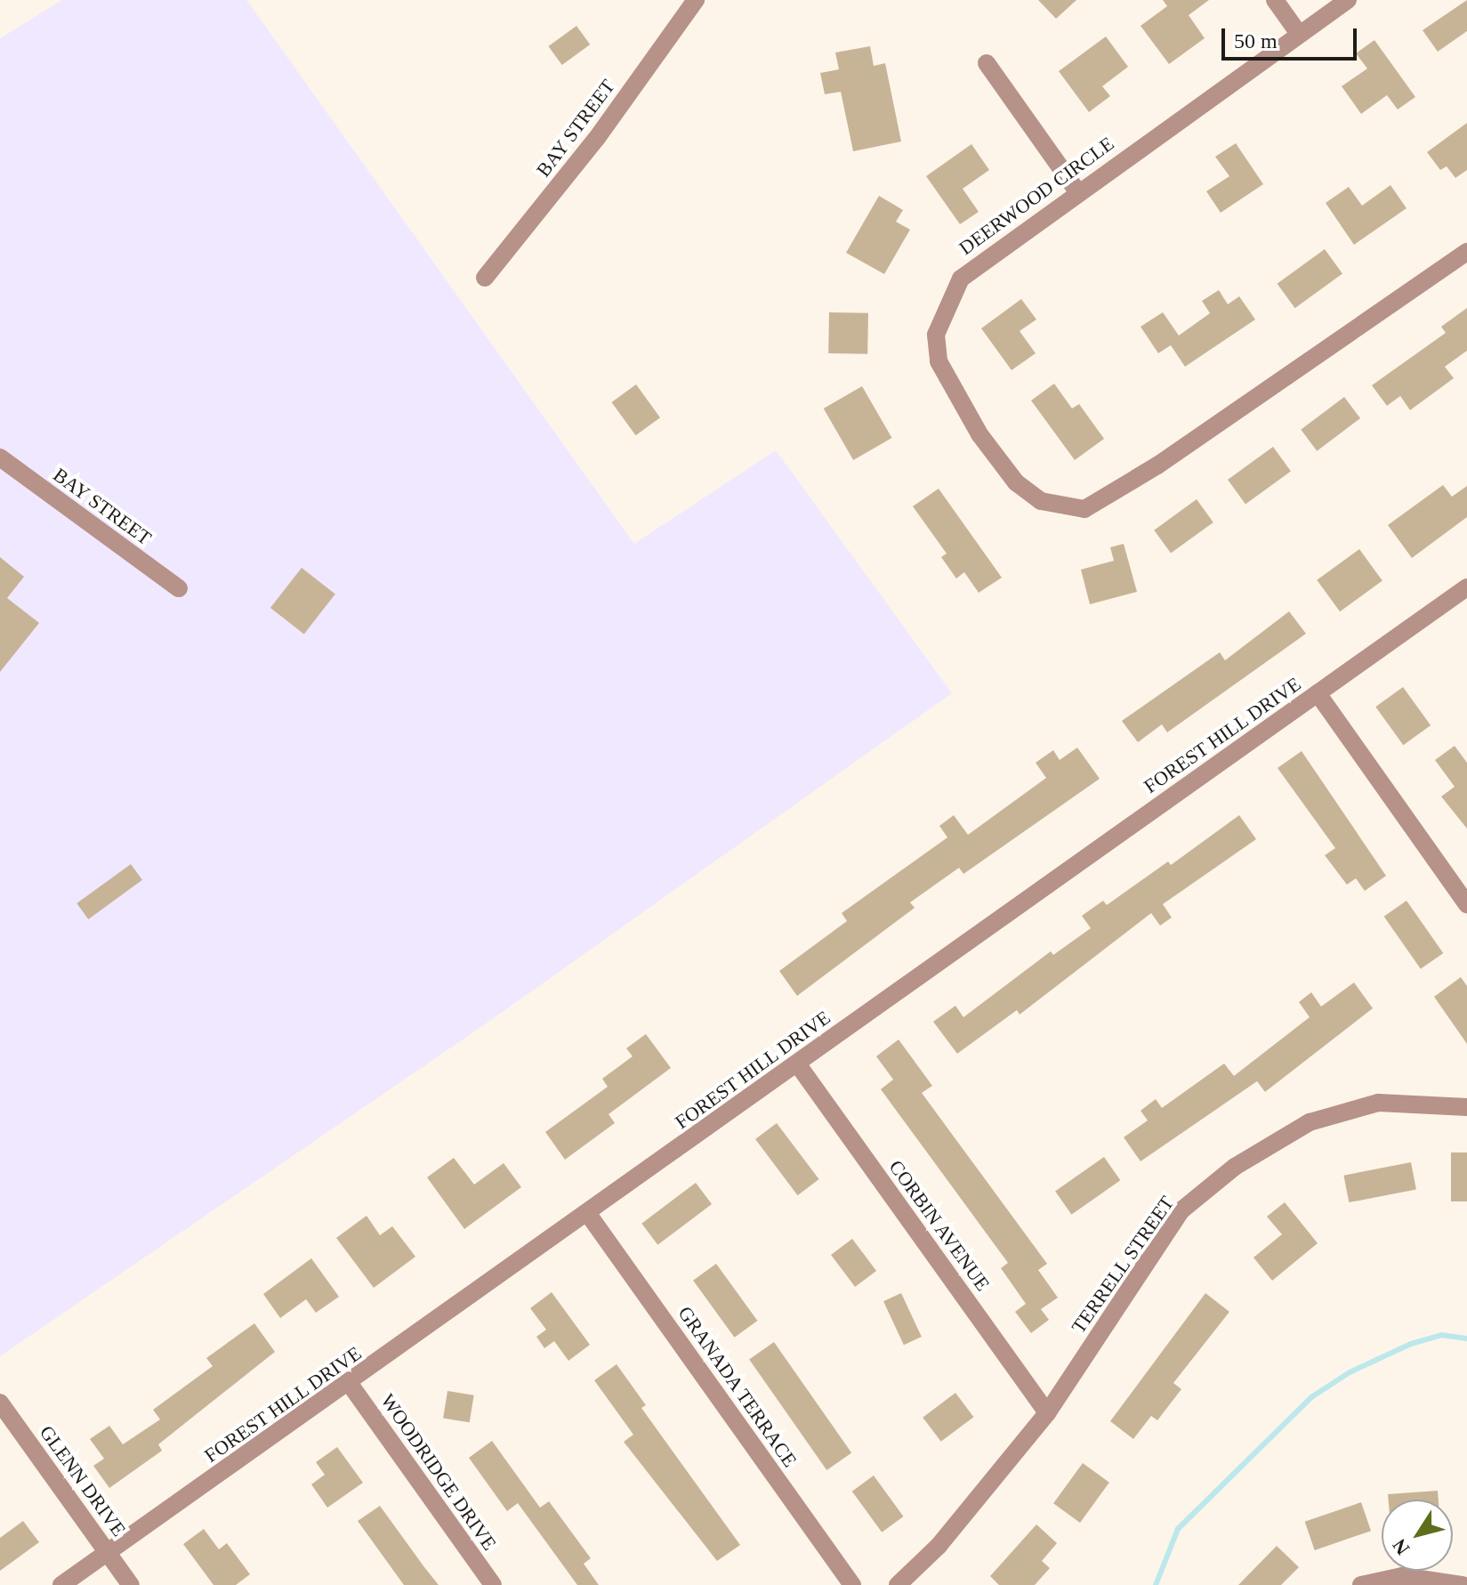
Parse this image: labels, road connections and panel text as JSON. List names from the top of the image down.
{
  "streets": {
    "street": [
      "BAY STREET",
      "DEERWOOD CIRCLE",
      "FOREST HILL DRIVE",
      "CORBIN AVENUE",
      "TERRELL STREET",
      "GRANADA TERRACE",
      "WOODRIDGE DRIVE",
      "GLENN DRIVE"
    ]
  },
  "crossings": [
    ["FOREST HILL DRIVE", "CORBIN AVENUE"],
    ["FOREST HILL DRIVE", "GRANADA TERRACE"],
    ["FOREST HILL DRIVE", "WOODRIDGE DRIVE"],
    ["FOREST HILL DRIVE", "GLENN DRIVE"],
    ["CORBIN AVENUE", "TERRELL STREET"]
  ],
  "scale_bar": "50 m",
  "north": "bottom left"
}
